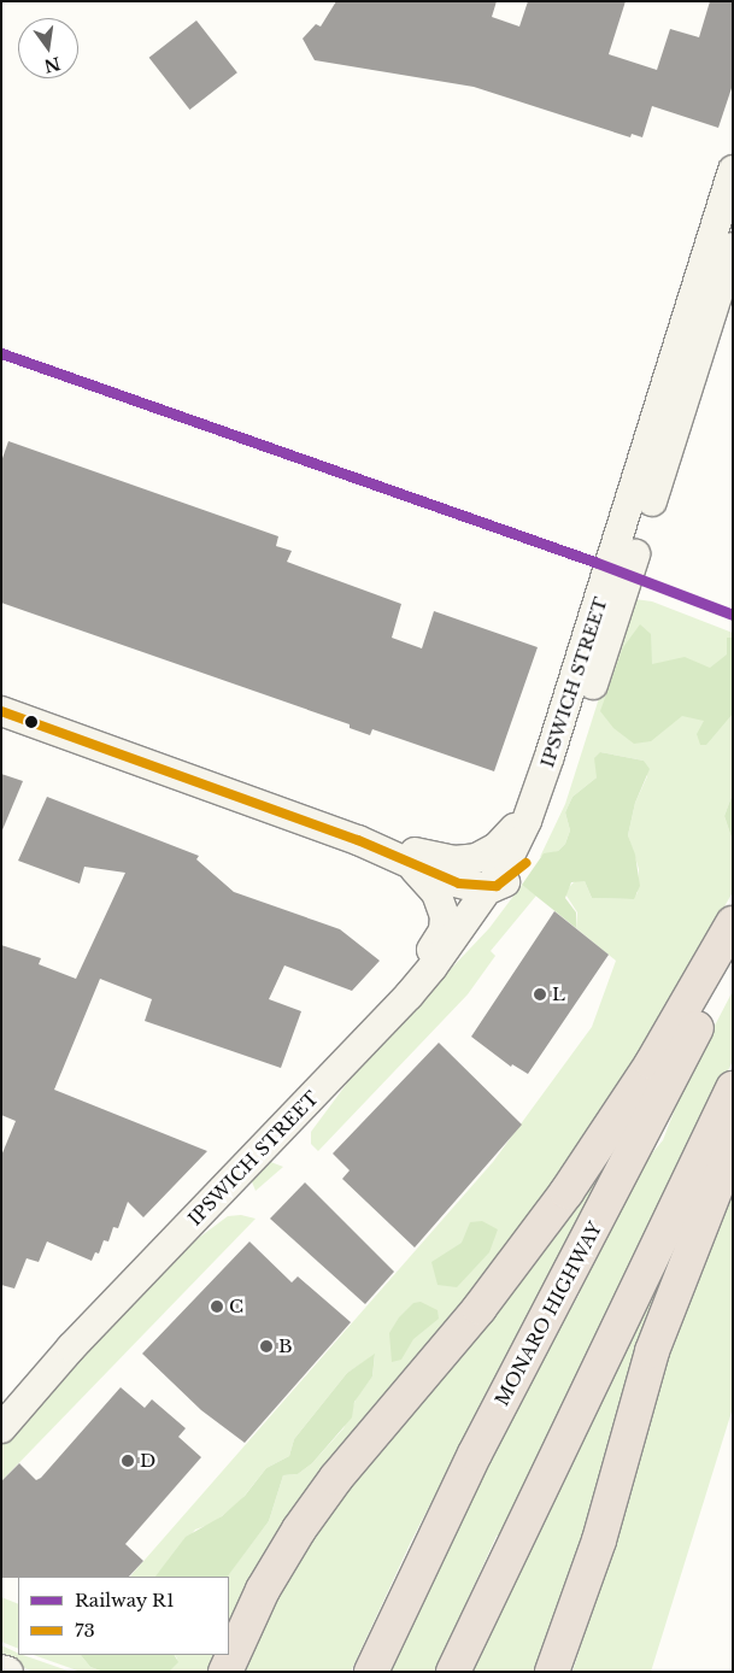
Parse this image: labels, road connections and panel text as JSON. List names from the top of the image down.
{
  "streets": {
    "highway": ["MONARO HIGHWAY"],
    "main road": ["IPSWICH STREET"]
  },
  "places": [
    "L",
    "C",
    "B",
    "D"
  ],
  "lines": ["rail line R1", "transit line 73"],
  "legend": ["Railway R1", "73"],
  "north": "bottom"
}
